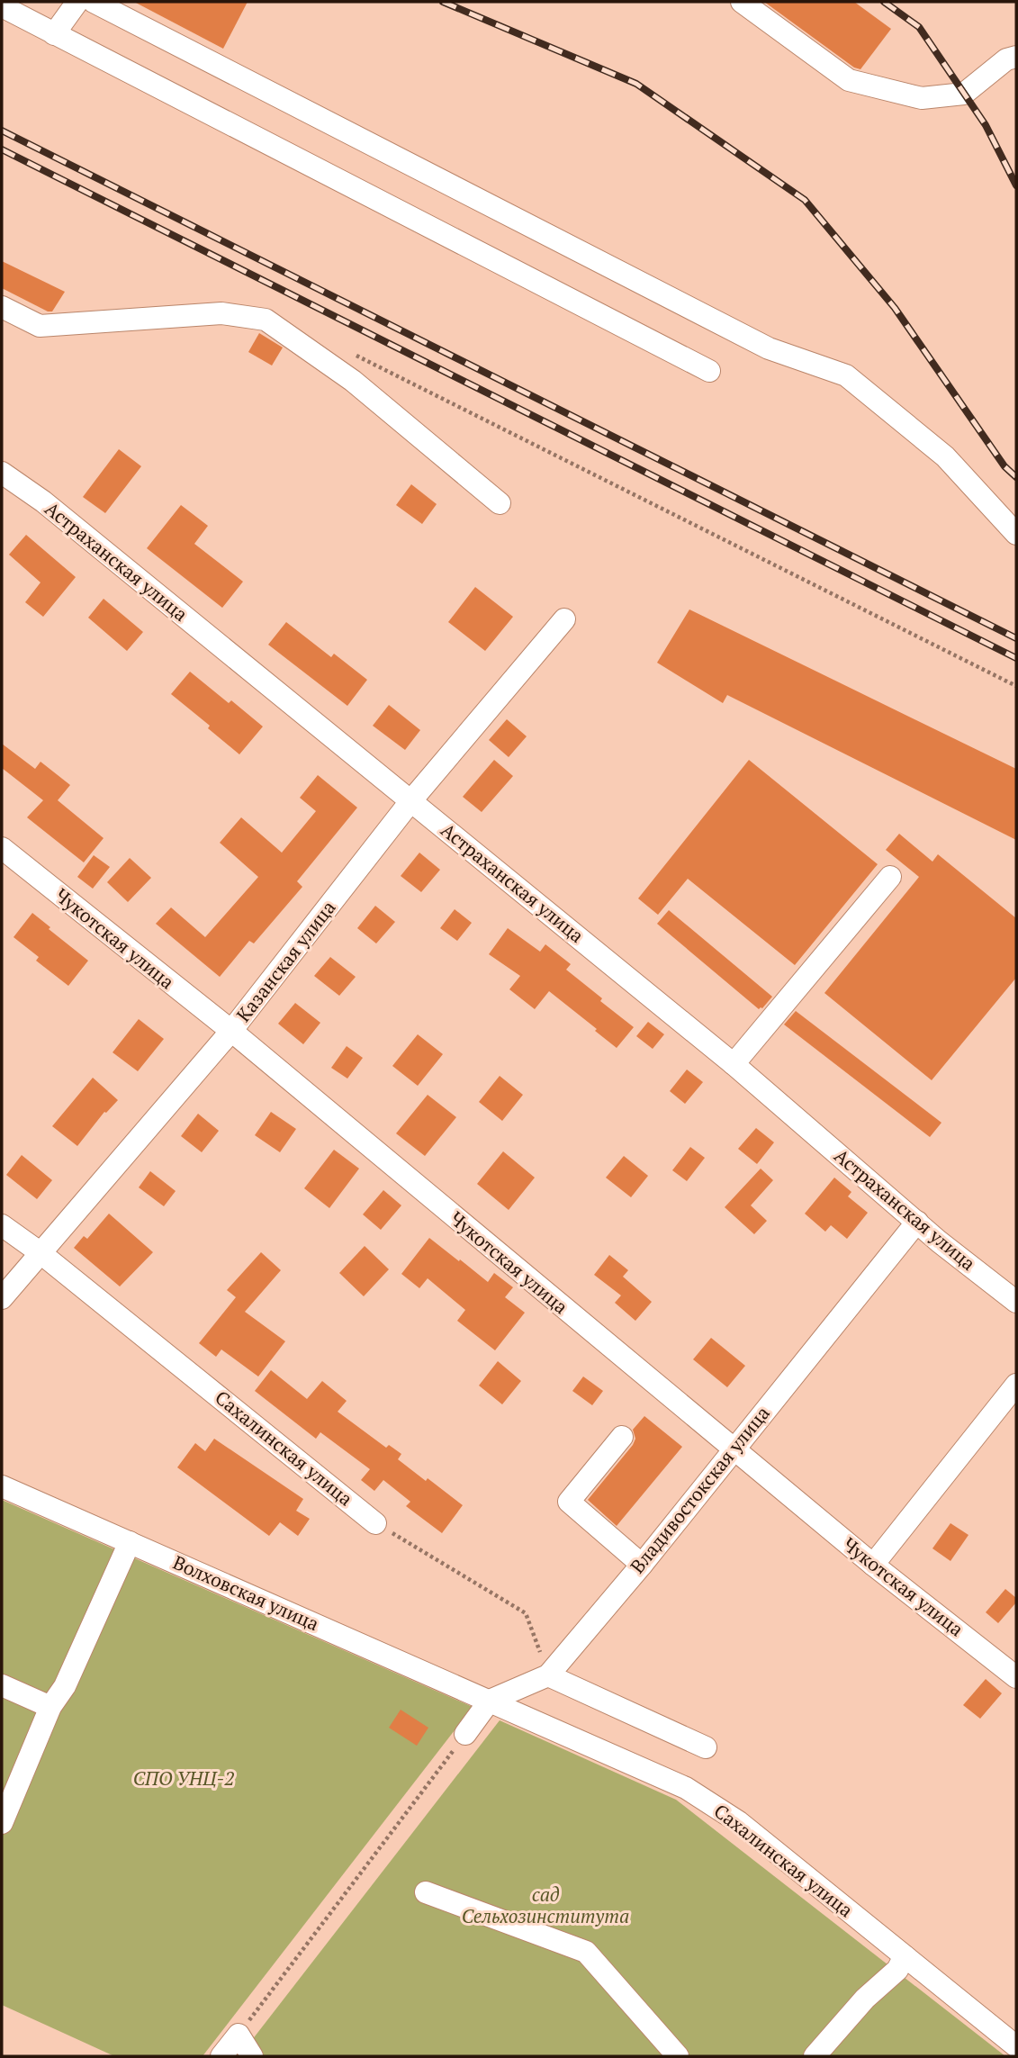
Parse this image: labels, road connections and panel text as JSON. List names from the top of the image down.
{
  "streets": {
    "street": [
      "Астраханская улица",
      "Чукотская улица",
      "Казанская улица",
      "Сахалинская улица",
      "Владивостокская улица",
      "Волховская улица"
    ]
  },
  "crossings": [
    ["Астраханская улица", "Казанская улица"],
    ["Астраханская улица", "Владивостокская улица"],
    ["Чукотская улица", "Казанская улица"],
    ["Чукотская улица", "Владивостокская улица"],
    ["Казанская улица", "Сахалинская улица"],
    ["Сахалинская улица", "Владивостокская улица"],
    ["Сахалинская улица", "Волховская улица"],
    ["Владивостокская улица", "Волховская улица"]
  ],
  "parks": ["СПО УНЦ-2", "сад Сельхозинститута"]
}
